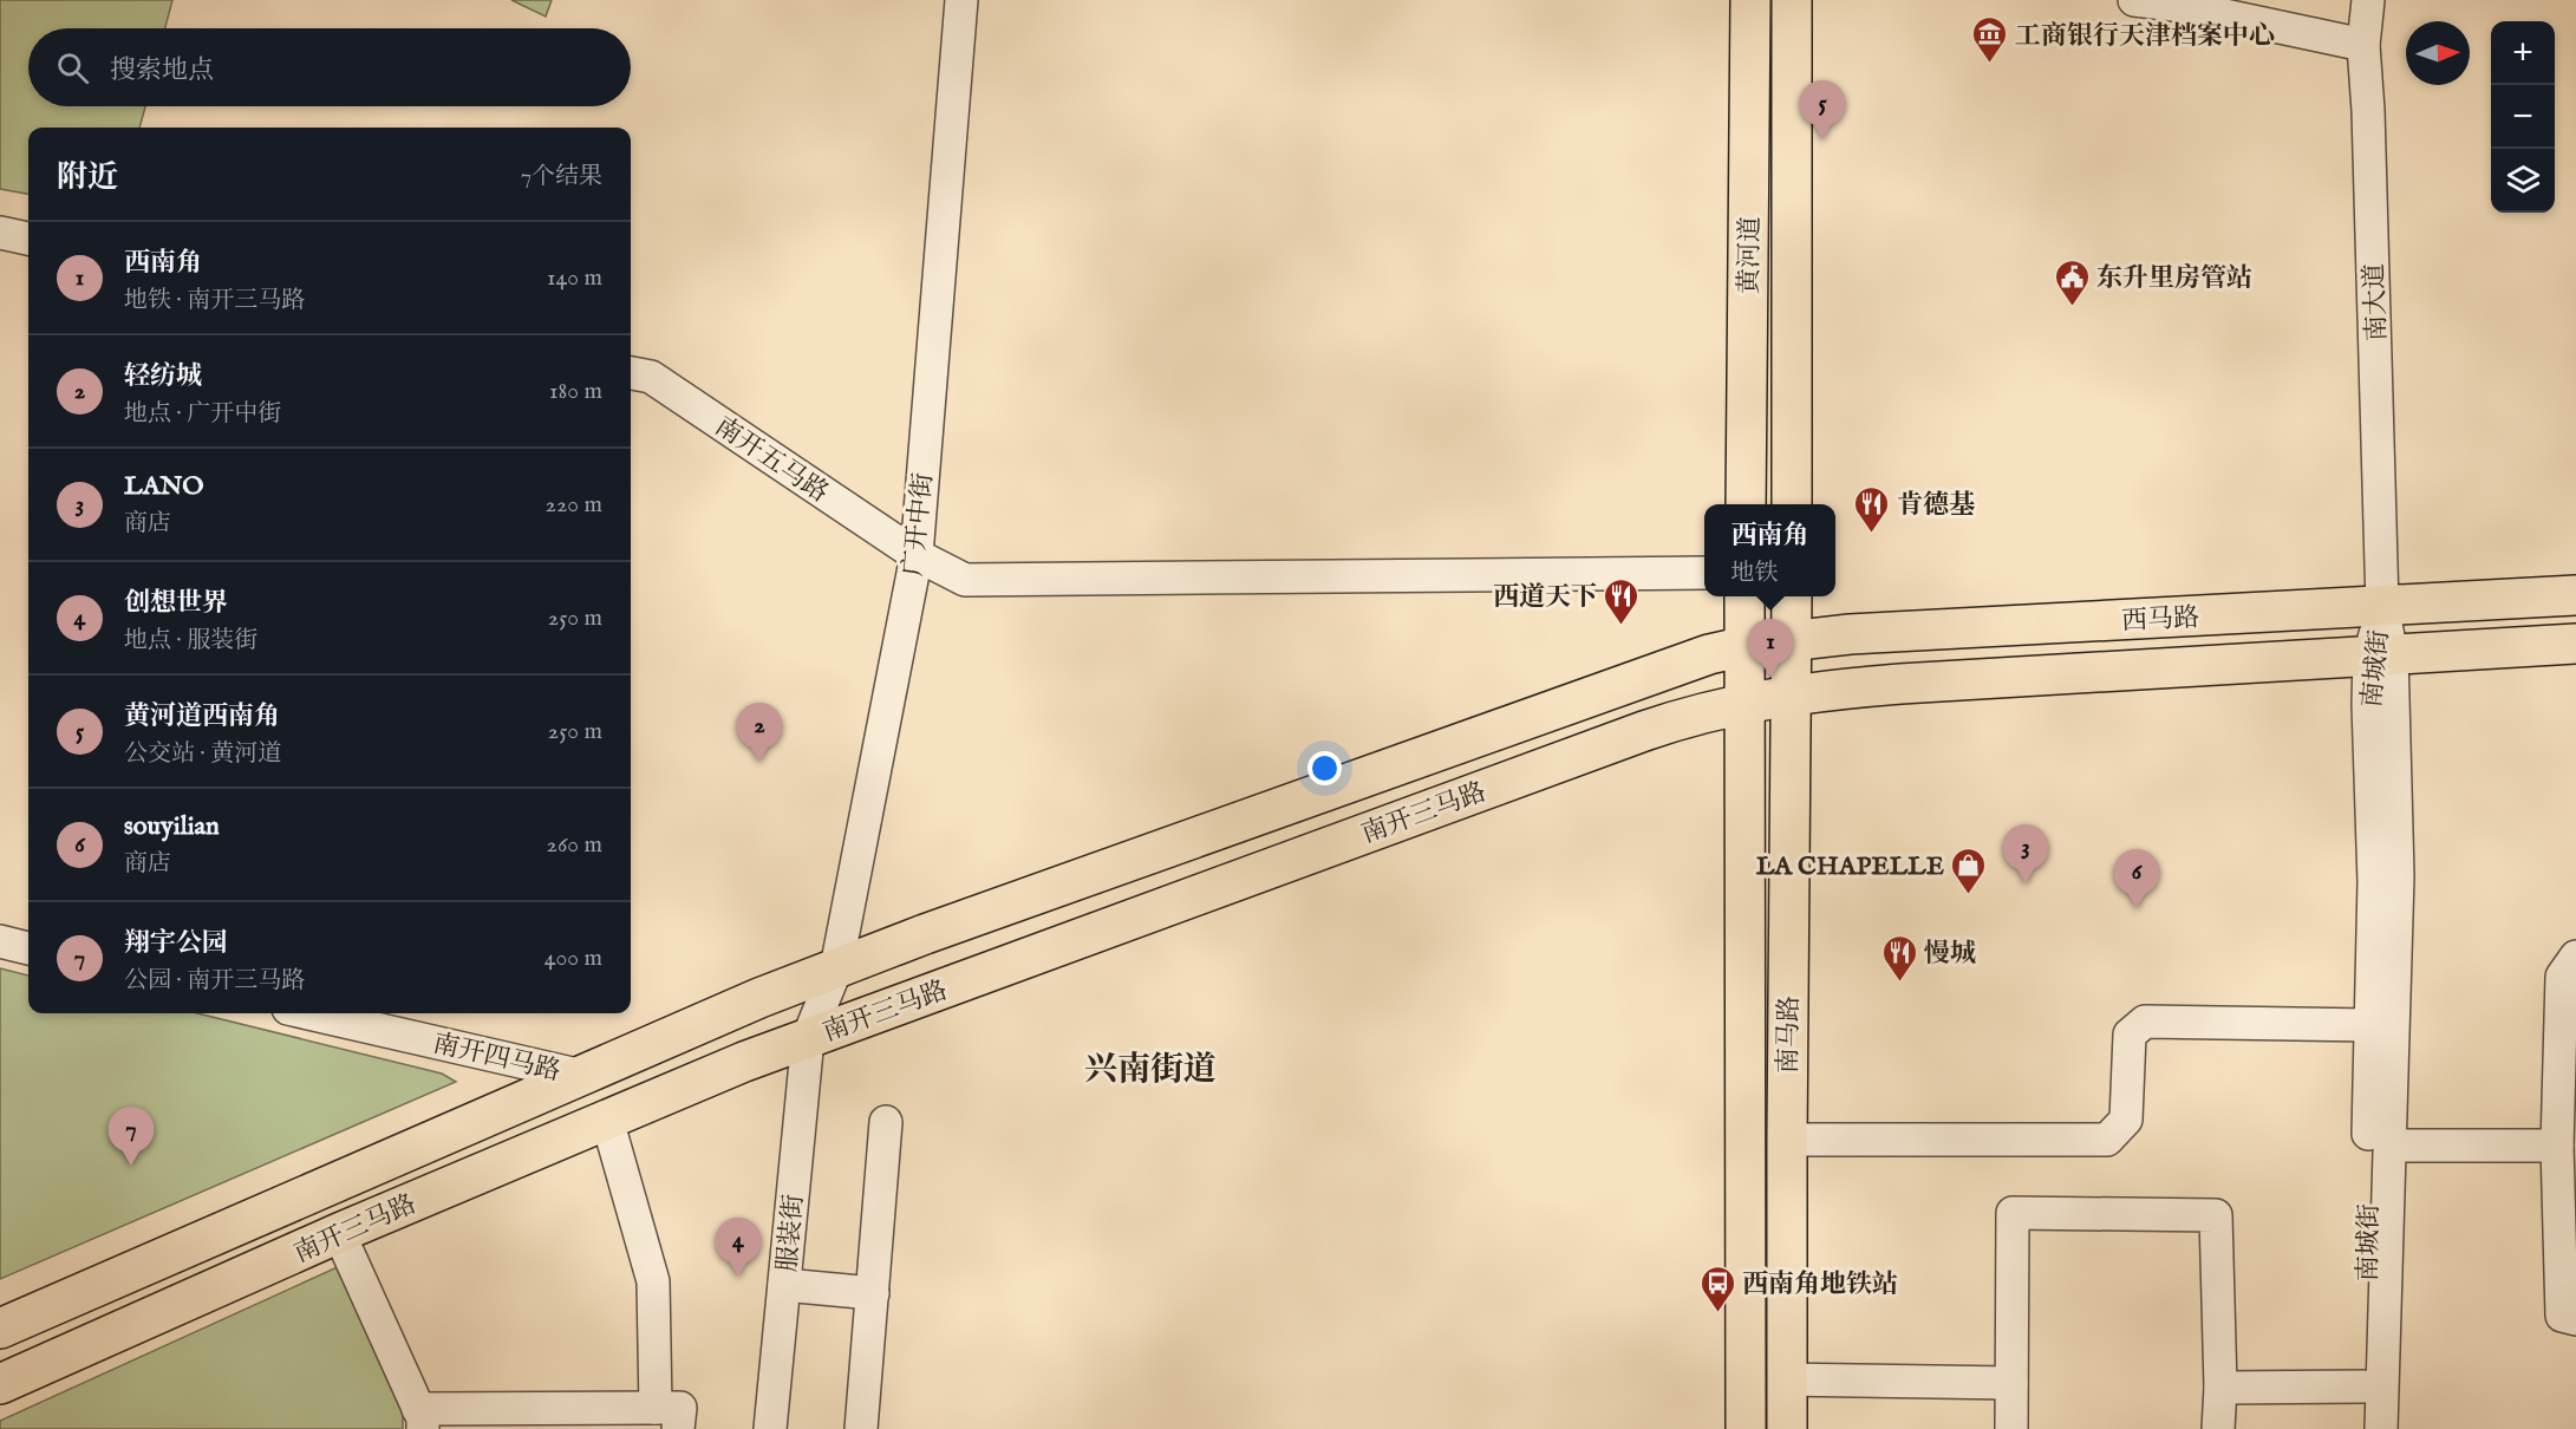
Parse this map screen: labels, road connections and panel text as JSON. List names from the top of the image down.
{
  "streets": {
    "main road": [
      "黄河道",
      "西马路",
      "南开三马路",
      "南马路"
    ],
    "street": [
      "南大道",
      "南开五马路",
      "广开中街",
      "南城街",
      "南开四马路",
      "服装街"
    ]
  },
  "crossings": [
    ["南大道", "西马路"],
    ["南大道", "南城街"],
    ["南开五马路", "广开中街"],
    ["广开中街", "南开三马路"],
    ["广开中街", "服装街"],
    ["西马路", "南城街"],
    ["西马路", "南开三马路"],
    ["西马路", "南马路"],
    ["南开三马路", "南马路"],
    ["南开三马路", "南开四马路"],
    ["南开三马路", "服装街"]
  ],
  "districts": ["兴南街道"],
  "places": {
    "museum": ["工商银行天津档案中心"],
    "public building": ["东升里房管站"],
    "restaurant": ["肯德基", "西道天下", "慢城"],
    "shop": ["LA CHAPELLE"],
    "bus stop": ["西南角地铁站"]
  },
  "north": "right",
  "page": {
    "map_buttons": ["+", "−"],
    "search": "搜索地点",
    "pins": [
      "5",
      "1",
      "2",
      "3",
      "6",
      "7",
      "4"
    ],
    "heading": ["附近", "7个结果"],
    "list": [
      {
        "mark": "1",
        "name": "西南角",
        "note": "地铁 · 南开三马路",
        "value": "140 m"
      },
      {
        "mark": "2",
        "name": "轻纺城",
        "note": "地点 · 广开中街",
        "value": "180 m"
      },
      {
        "mark": "3",
        "name": "LANO",
        "note": "商店",
        "value": "220 m"
      },
      {
        "mark": "4",
        "name": "创想世界",
        "note": "地点 · 服装街",
        "value": "250 m"
      },
      {
        "mark": "5",
        "name": "黄河道西南角",
        "note": "公交站 · 黄河道",
        "value": "250 m"
      },
      {
        "mark": "6",
        "name": "souyilian",
        "note": "商店",
        "value": "260 m"
      },
      {
        "mark": "7",
        "name": "翔宇公园",
        "note": "公园 · 南开三马路",
        "value": "400 m"
      }
    ],
    "popup": ["西南角", "地铁"]
  }
}
